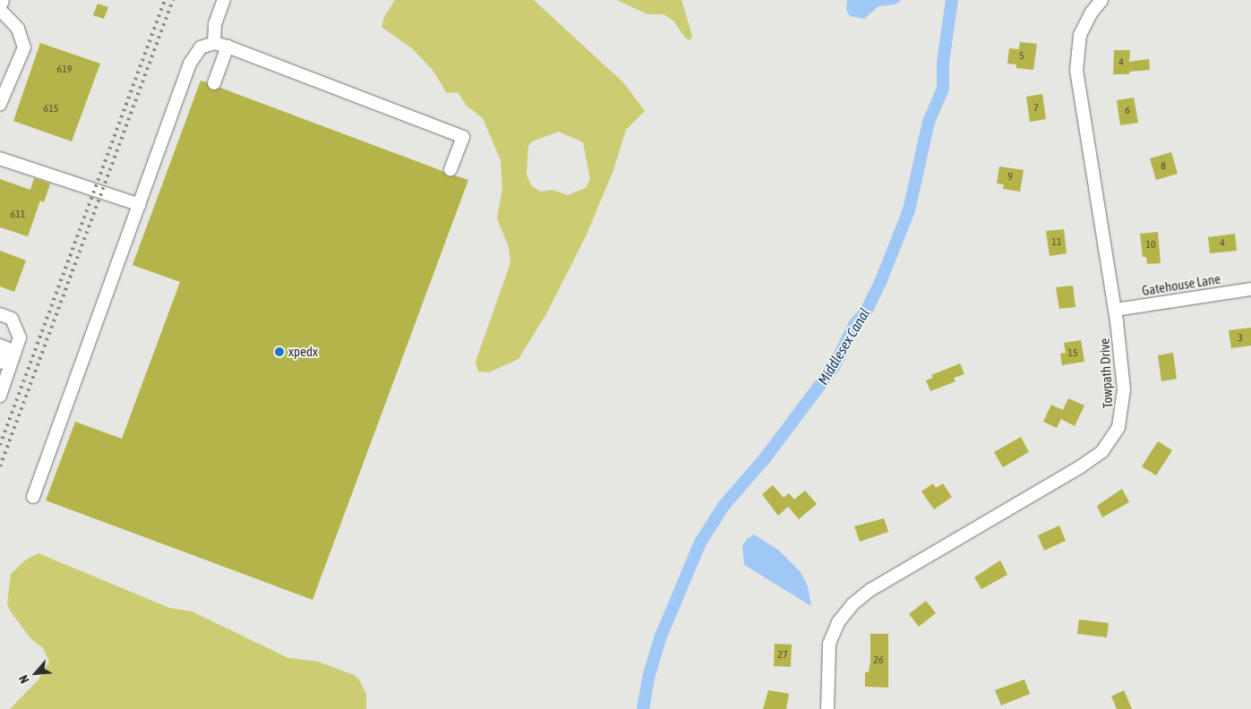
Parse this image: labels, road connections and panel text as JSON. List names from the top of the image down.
{
  "streets": {
    "street": ["Gatehouse Lane", "Towpath Drive"]
  },
  "crossings": [
    ["Gatehouse Lane", "Towpath Drive"]
  ],
  "water": ["Middlesex Canal"],
  "places": ["xpedx"],
  "house_numbers": [
    "5",
    "4",
    "619",
    "7",
    "615",
    "6",
    "8",
    "9",
    "611",
    "11",
    "4",
    "10",
    "3",
    "15",
    "27",
    "26"
  ],
  "north": "bottom left"
}
